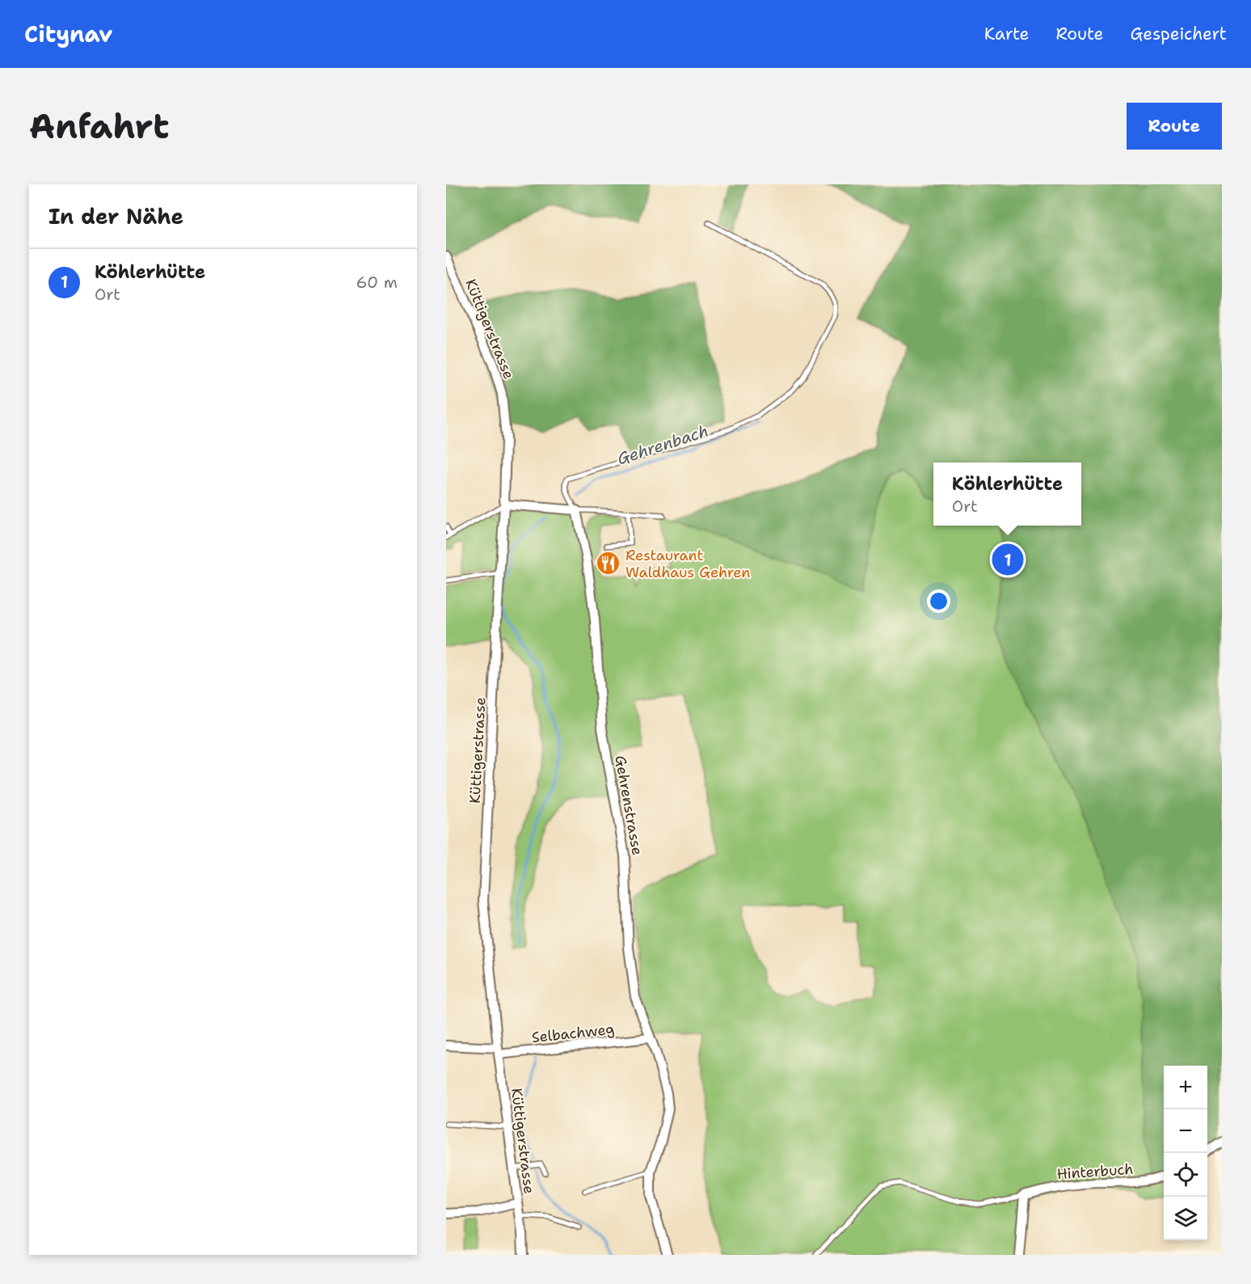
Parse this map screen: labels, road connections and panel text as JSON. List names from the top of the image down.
{
  "streets": {
    "street": [
      "Küttigerstrasse",
      "Gehrenstrasse",
      "Selbachweg",
      "Hinterbuch"
    ]
  },
  "crossings": [
    ["Küttigerstrasse", "Selbachweg"],
    ["Gehrenstrasse", "Selbachweg"]
  ],
  "water": ["Gehrenbach"],
  "places": {
    "restaurant": ["Restaurant Waldhaus Gehren"]
  },
  "page": {
    "header": "Citynav",
    "nav": ["Karte", "Route", "Gespeichert"],
    "buttons": "Route",
    "title": "Anfahrt",
    "heading": "In der Nähe",
    "list": [
      {
        "mark": "1",
        "name": "Köhlerhütte",
        "note": "Ort",
        "value": "60 m"
      }
    ],
    "popup": ["Köhlerhütte", "Ort"],
    "pins": "1",
    "map_buttons": ["+", "−"]
  }
}
